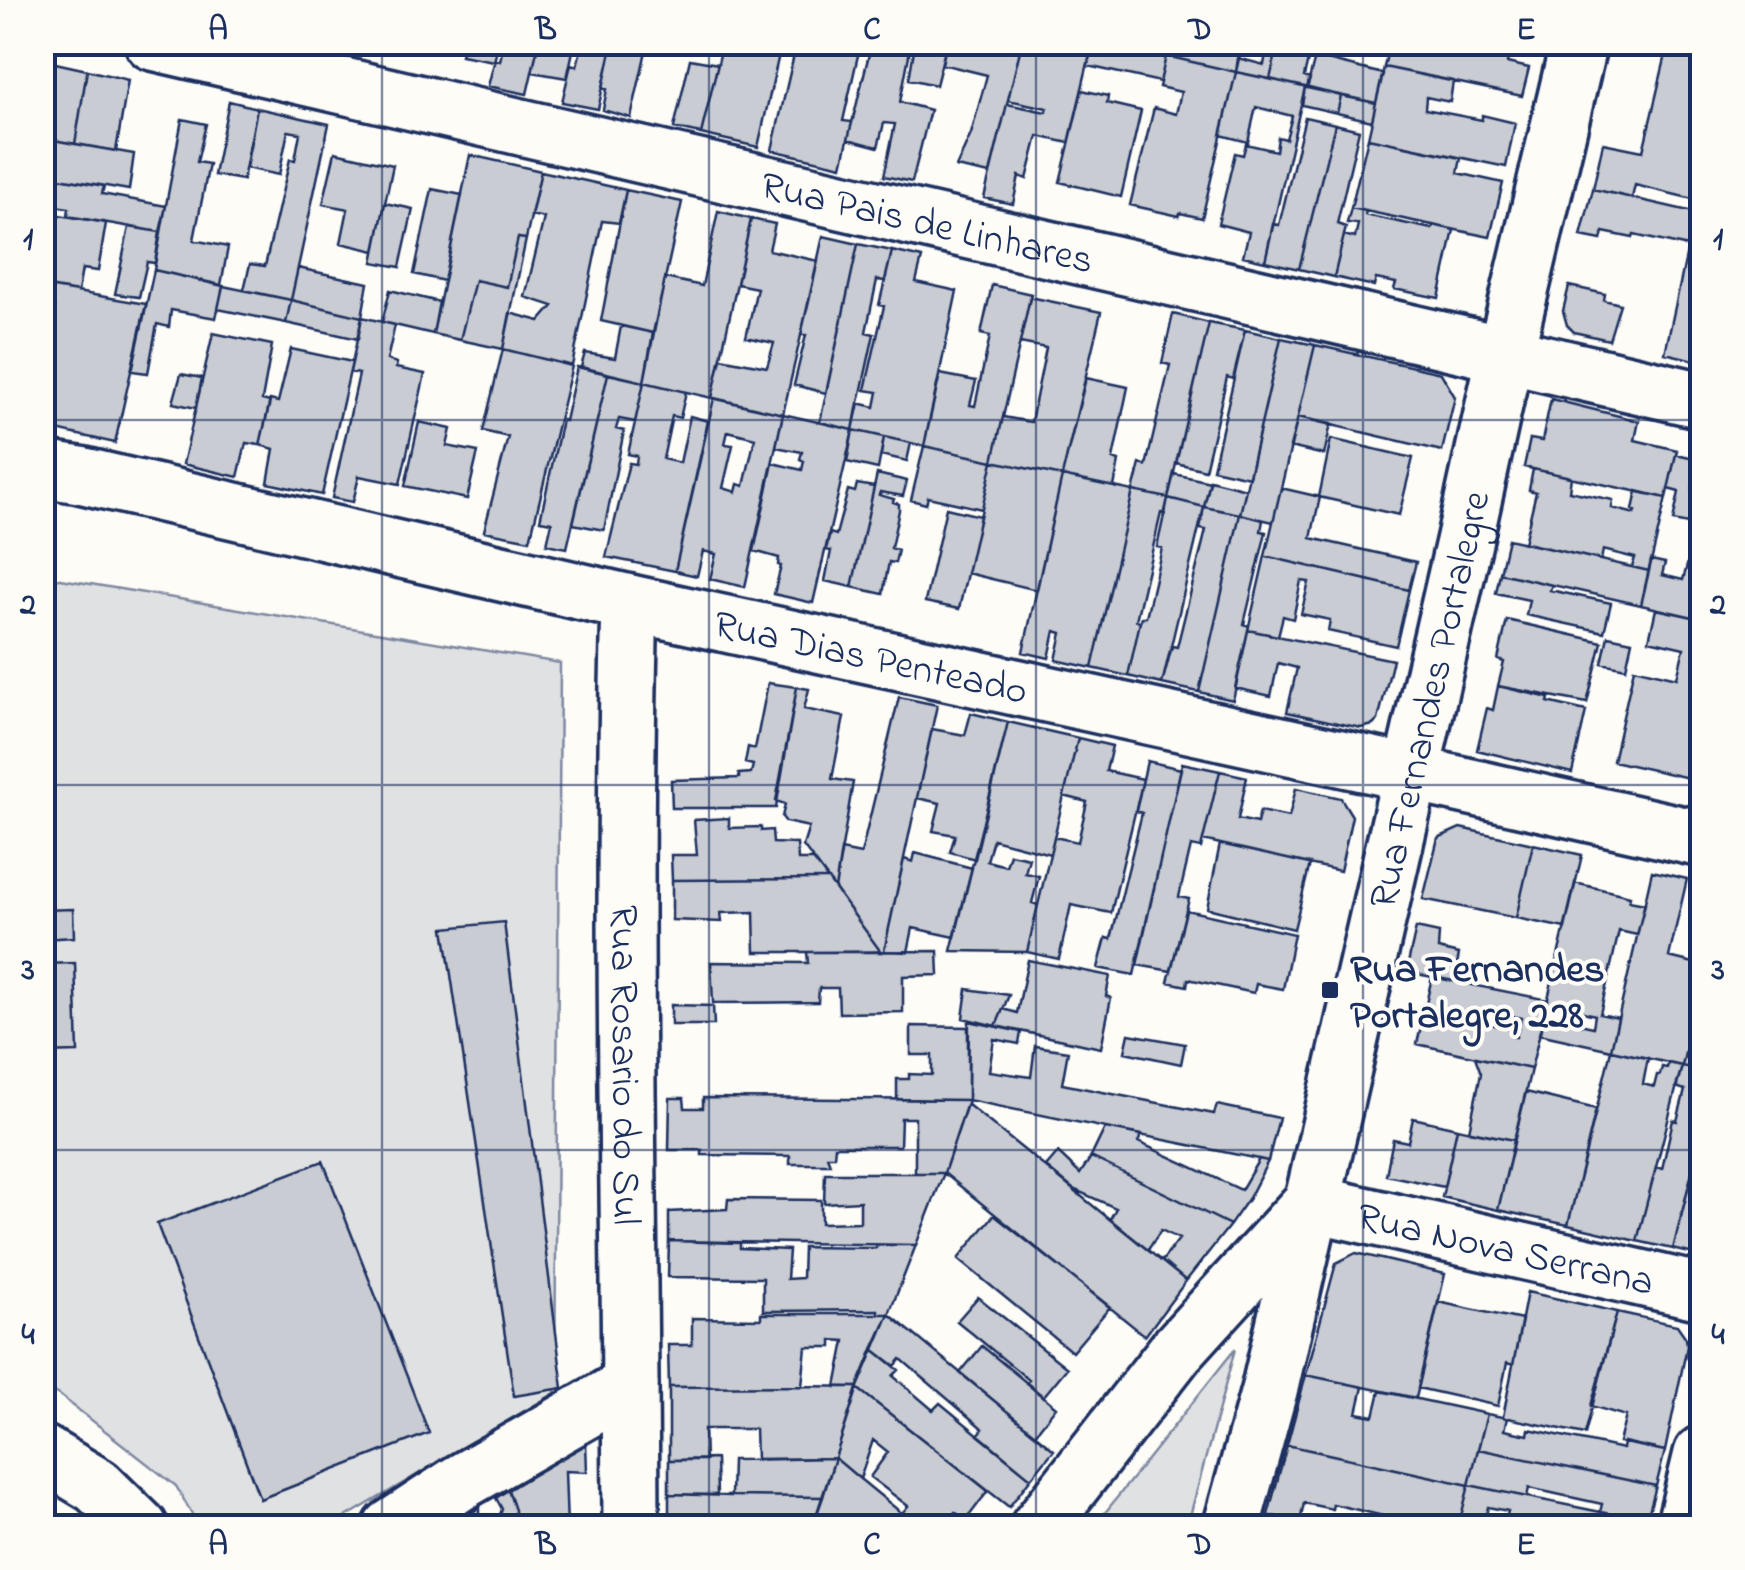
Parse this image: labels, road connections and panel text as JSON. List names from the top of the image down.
{
  "streets": {
    "street": [
      "Rua Pais de Linhares",
      "Rua Dias Penteado",
      "Rua Fernandes Portalegre",
      "Rua Rosario do Sul",
      "Rua Nova Serrana"
    ]
  },
  "crossings": [
    ["Rua Pais de Linhares", "Rua Fernandes Portalegre"],
    ["Rua Dias Penteado", "Rua Fernandes Portalegre"],
    ["Rua Dias Penteado", "Rua Rosario do Sul"],
    ["Rua Fernandes Portalegre", "Rua Nova Serrana"]
  ],
  "places": {
    "transit": ["Rua Fernandes Portalegre, 228"]
  },
  "grid": {
    "columns": [
      "A",
      "B",
      "C",
      "D",
      "E"
    ],
    "rows": [
      "1",
      "2",
      "3",
      "4"
    ]
  }
}
